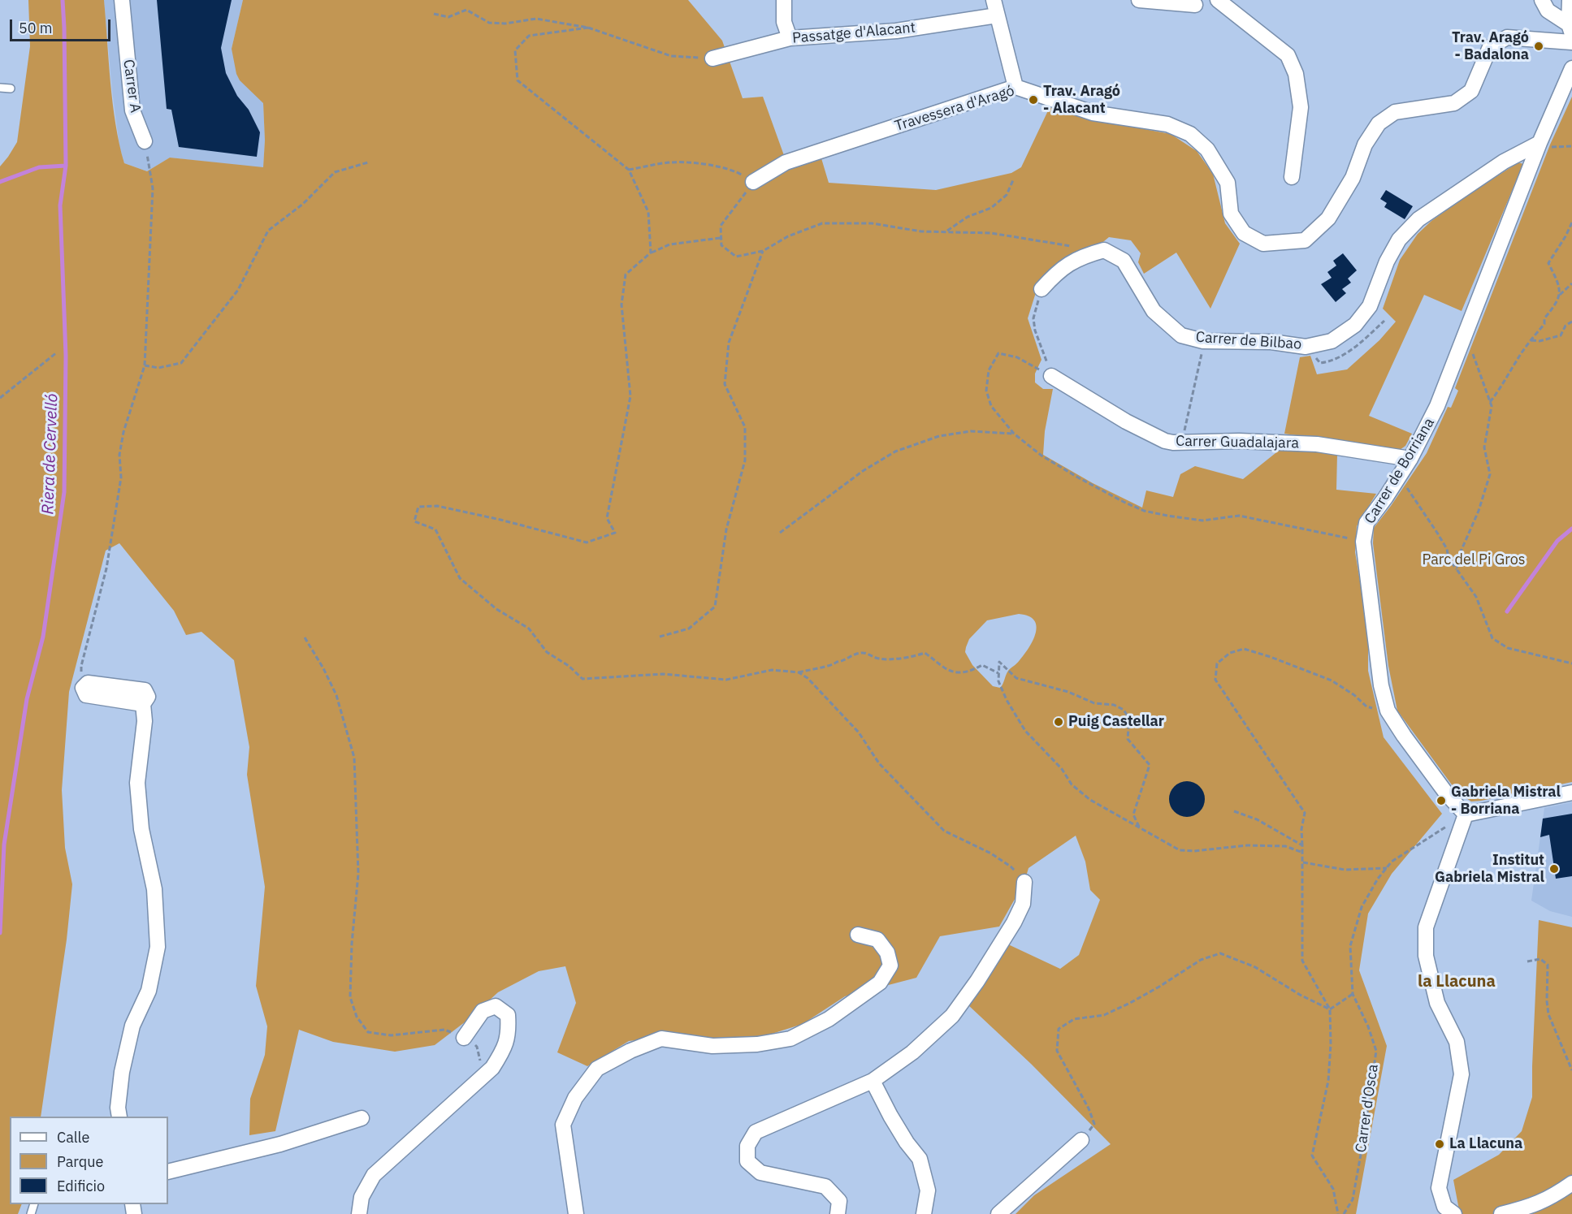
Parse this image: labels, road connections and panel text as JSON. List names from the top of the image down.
{
  "streets": {
    "street": [
      "Passatge d'Alacant",
      "Carrer A",
      "Travessera d'Aragó",
      "Carrer de Bilbao",
      "Carrer Guadalajara",
      "Carrer de Borriana"
    ],
    "path": ["Carrer d'Osca"]
  },
  "crossings": [
    ["Carrer de Bilbao", "Carrer de Borriana"],
    ["Carrer Guadalajara", "Carrer de Borriana"],
    ["Carrer de Borriana", "Carrer d'Osca"]
  ],
  "districts": ["la Llacuna"],
  "water": ["Riera de Cervelló"],
  "parks": ["Parc del Pi Gros"],
  "places": [
    "Trav. Aragó - Badalona",
    "Trav. Aragó - Alacant",
    "Puig Castellar",
    "Gabriela Mistral - Borriana",
    "Institut Gabriela Mistral",
    "La Llacuna"
  ],
  "legend": ["Calle", "Parque", "Edificio"],
  "scale_bar": "50 m"
}
